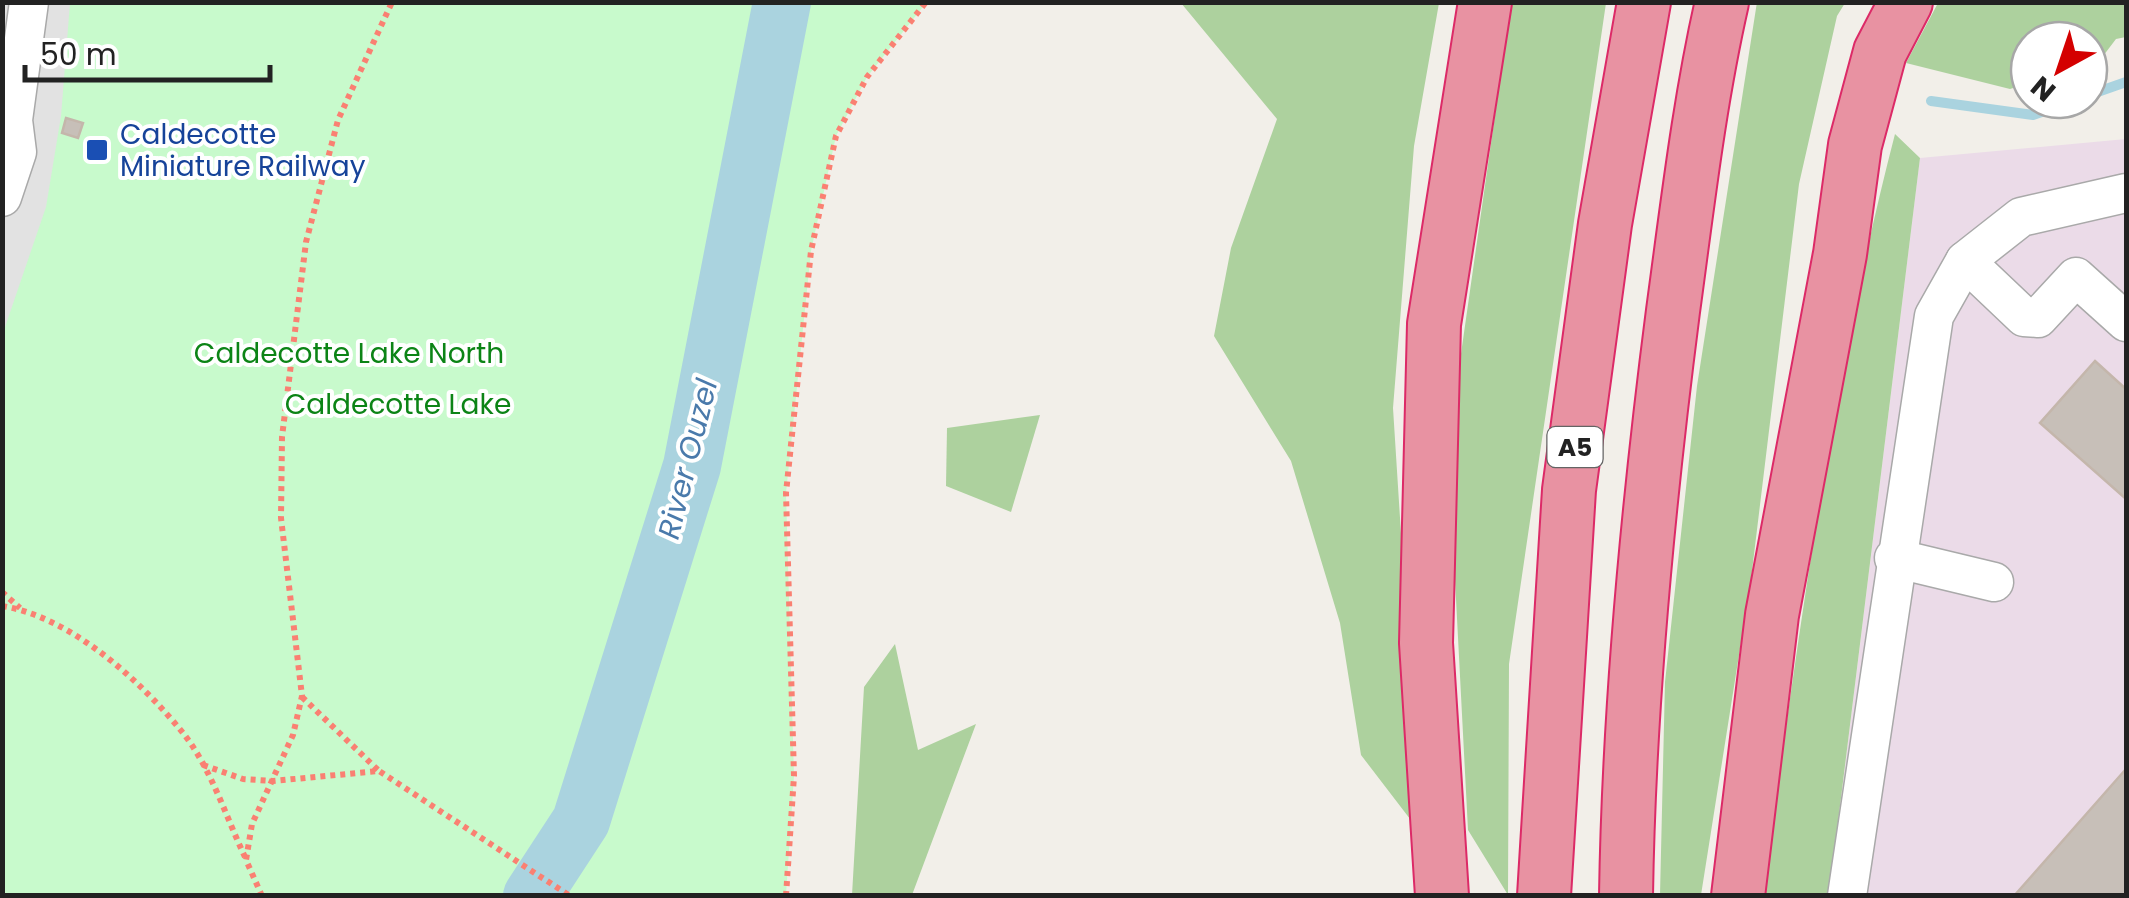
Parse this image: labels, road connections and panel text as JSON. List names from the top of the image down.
{
  "streets": {
    "highway": ["A5"]
  },
  "water": ["River Ouzel"],
  "parks": ["Caldecotte Lake North", "Caldecotte Lake"],
  "places": {
    "transit": ["Caldecotte Miniature Railway"]
  },
  "scale_bar": "50 m",
  "north": "bottom left"
}
